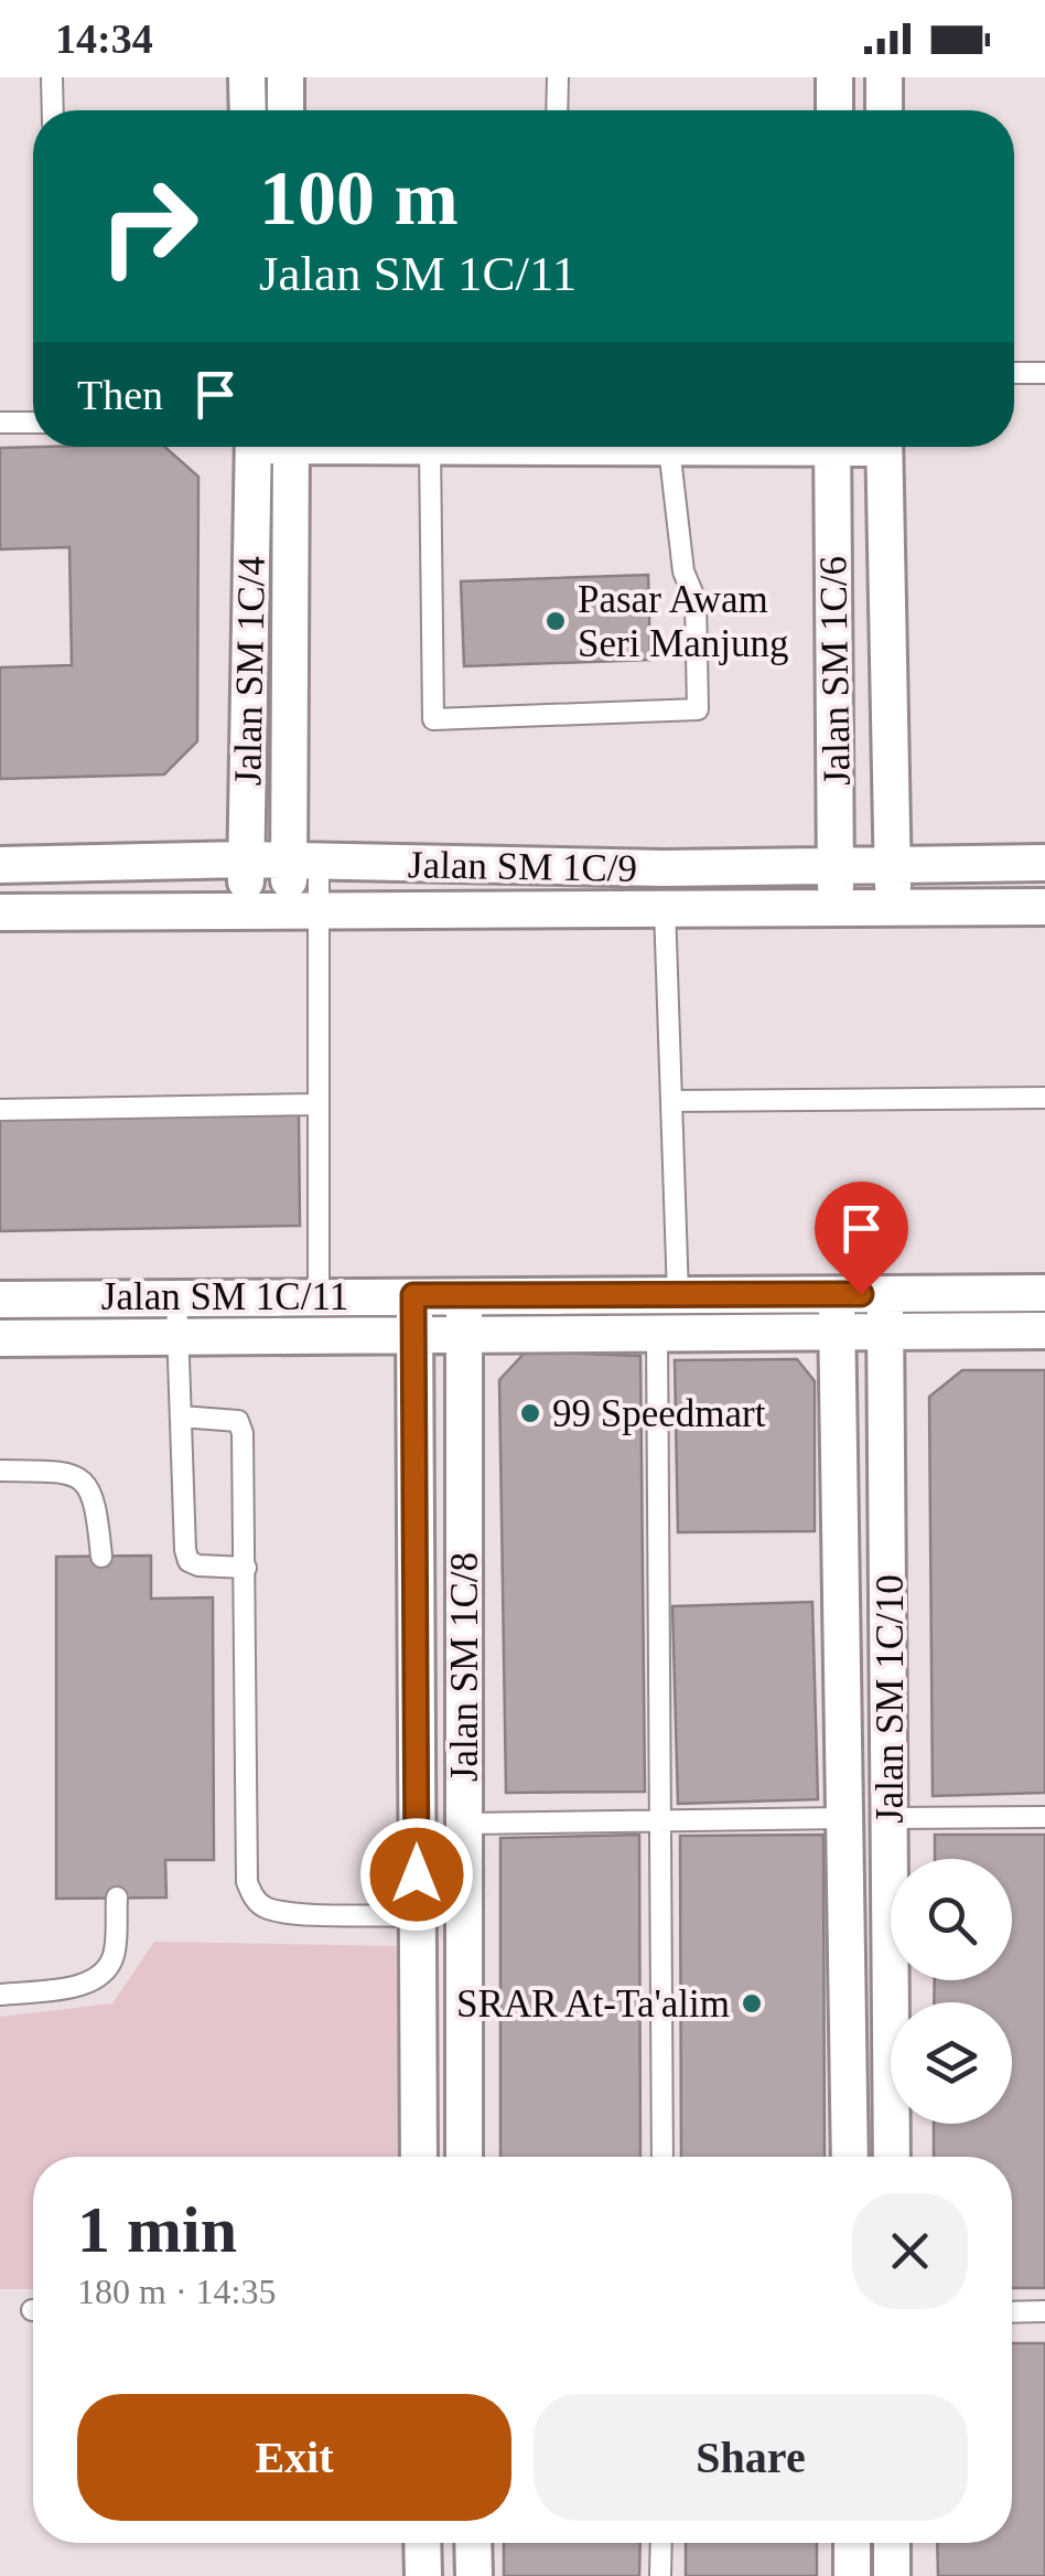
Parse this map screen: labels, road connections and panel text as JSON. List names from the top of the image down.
{
  "streets": {
    "street": [
      "Jalan SM 1C/4",
      "Jalan SM 1C/6",
      "Jalan SM 1C/9",
      "Jalan SM 1C/11",
      "Jalan SM 1C/8",
      "Jalan SM 1C/10"
    ]
  },
  "crossings": [
    ["Jalan SM 1C/4", "Jalan SM 1C/9"],
    ["Jalan SM 1C/6", "Jalan SM 1C/9"],
    ["Jalan SM 1C/11", "Jalan SM 1C/8"],
    ["Jalan SM 1C/11", "Jalan SM 1C/10"]
  ],
  "places": ["Pasar Awam Seri Manjung", "99 Speedmart", "SRAR At-Ta'alim"],
  "page": {
    "status": "14:34",
    "turn": ["100 m", "Jalan SM 1C/11"],
    "then": "Then",
    "heading": ["1 min", "180 m · 14:35"],
    "buttons": ["Exit", "Share"]
  }
}
